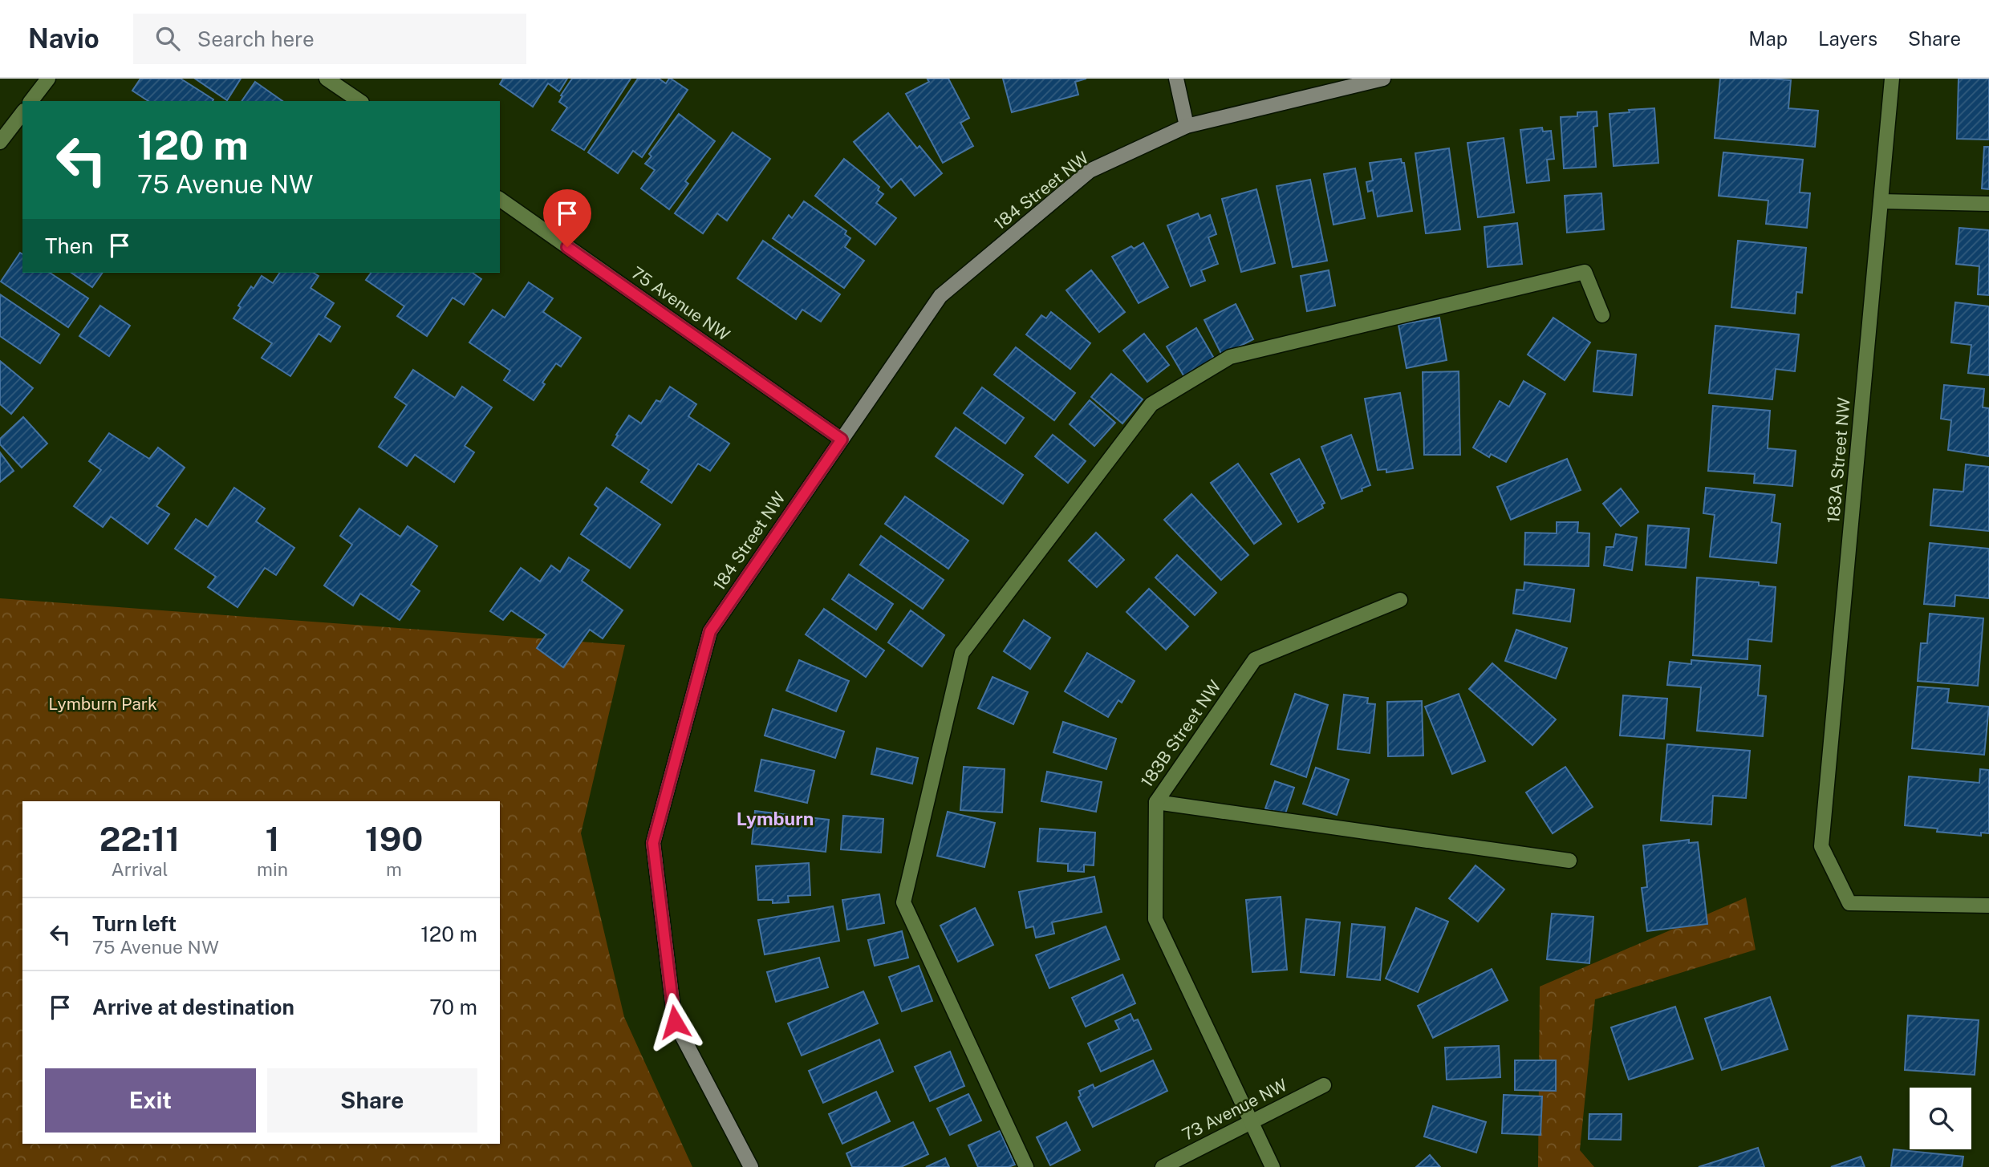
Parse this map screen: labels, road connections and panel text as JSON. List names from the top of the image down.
{
  "streets": {
    "street": [
      "184 Street NW",
      "75 Avenue NW",
      "183A Street NW",
      "183B Street NW",
      "73 Avenue NW"
    ]
  },
  "crossings": [
    ["184 Street NW", "75 Avenue NW"],
    ["183B Street NW", "73 Avenue NW"]
  ],
  "districts": ["Lymburn"],
  "parks": ["Lymburn Park"],
  "page": {
    "header": "Navio",
    "search": "Search here",
    "nav": ["Map", "Layers", "Share"],
    "turn": ["120 m", "75 Avenue NW"],
    "then": "Then",
    "eta": [
      "22:11",
      "Arrival",
      "1",
      "min",
      "190",
      "m"
    ],
    "list": [
      {
        "name": "Turn left",
        "note": "75 Avenue NW",
        "value": "120 m"
      },
      {
        "name": "Arrive at destination",
        "value": "70 m"
      }
    ],
    "buttons": ["Exit", "Share"]
  }
}
